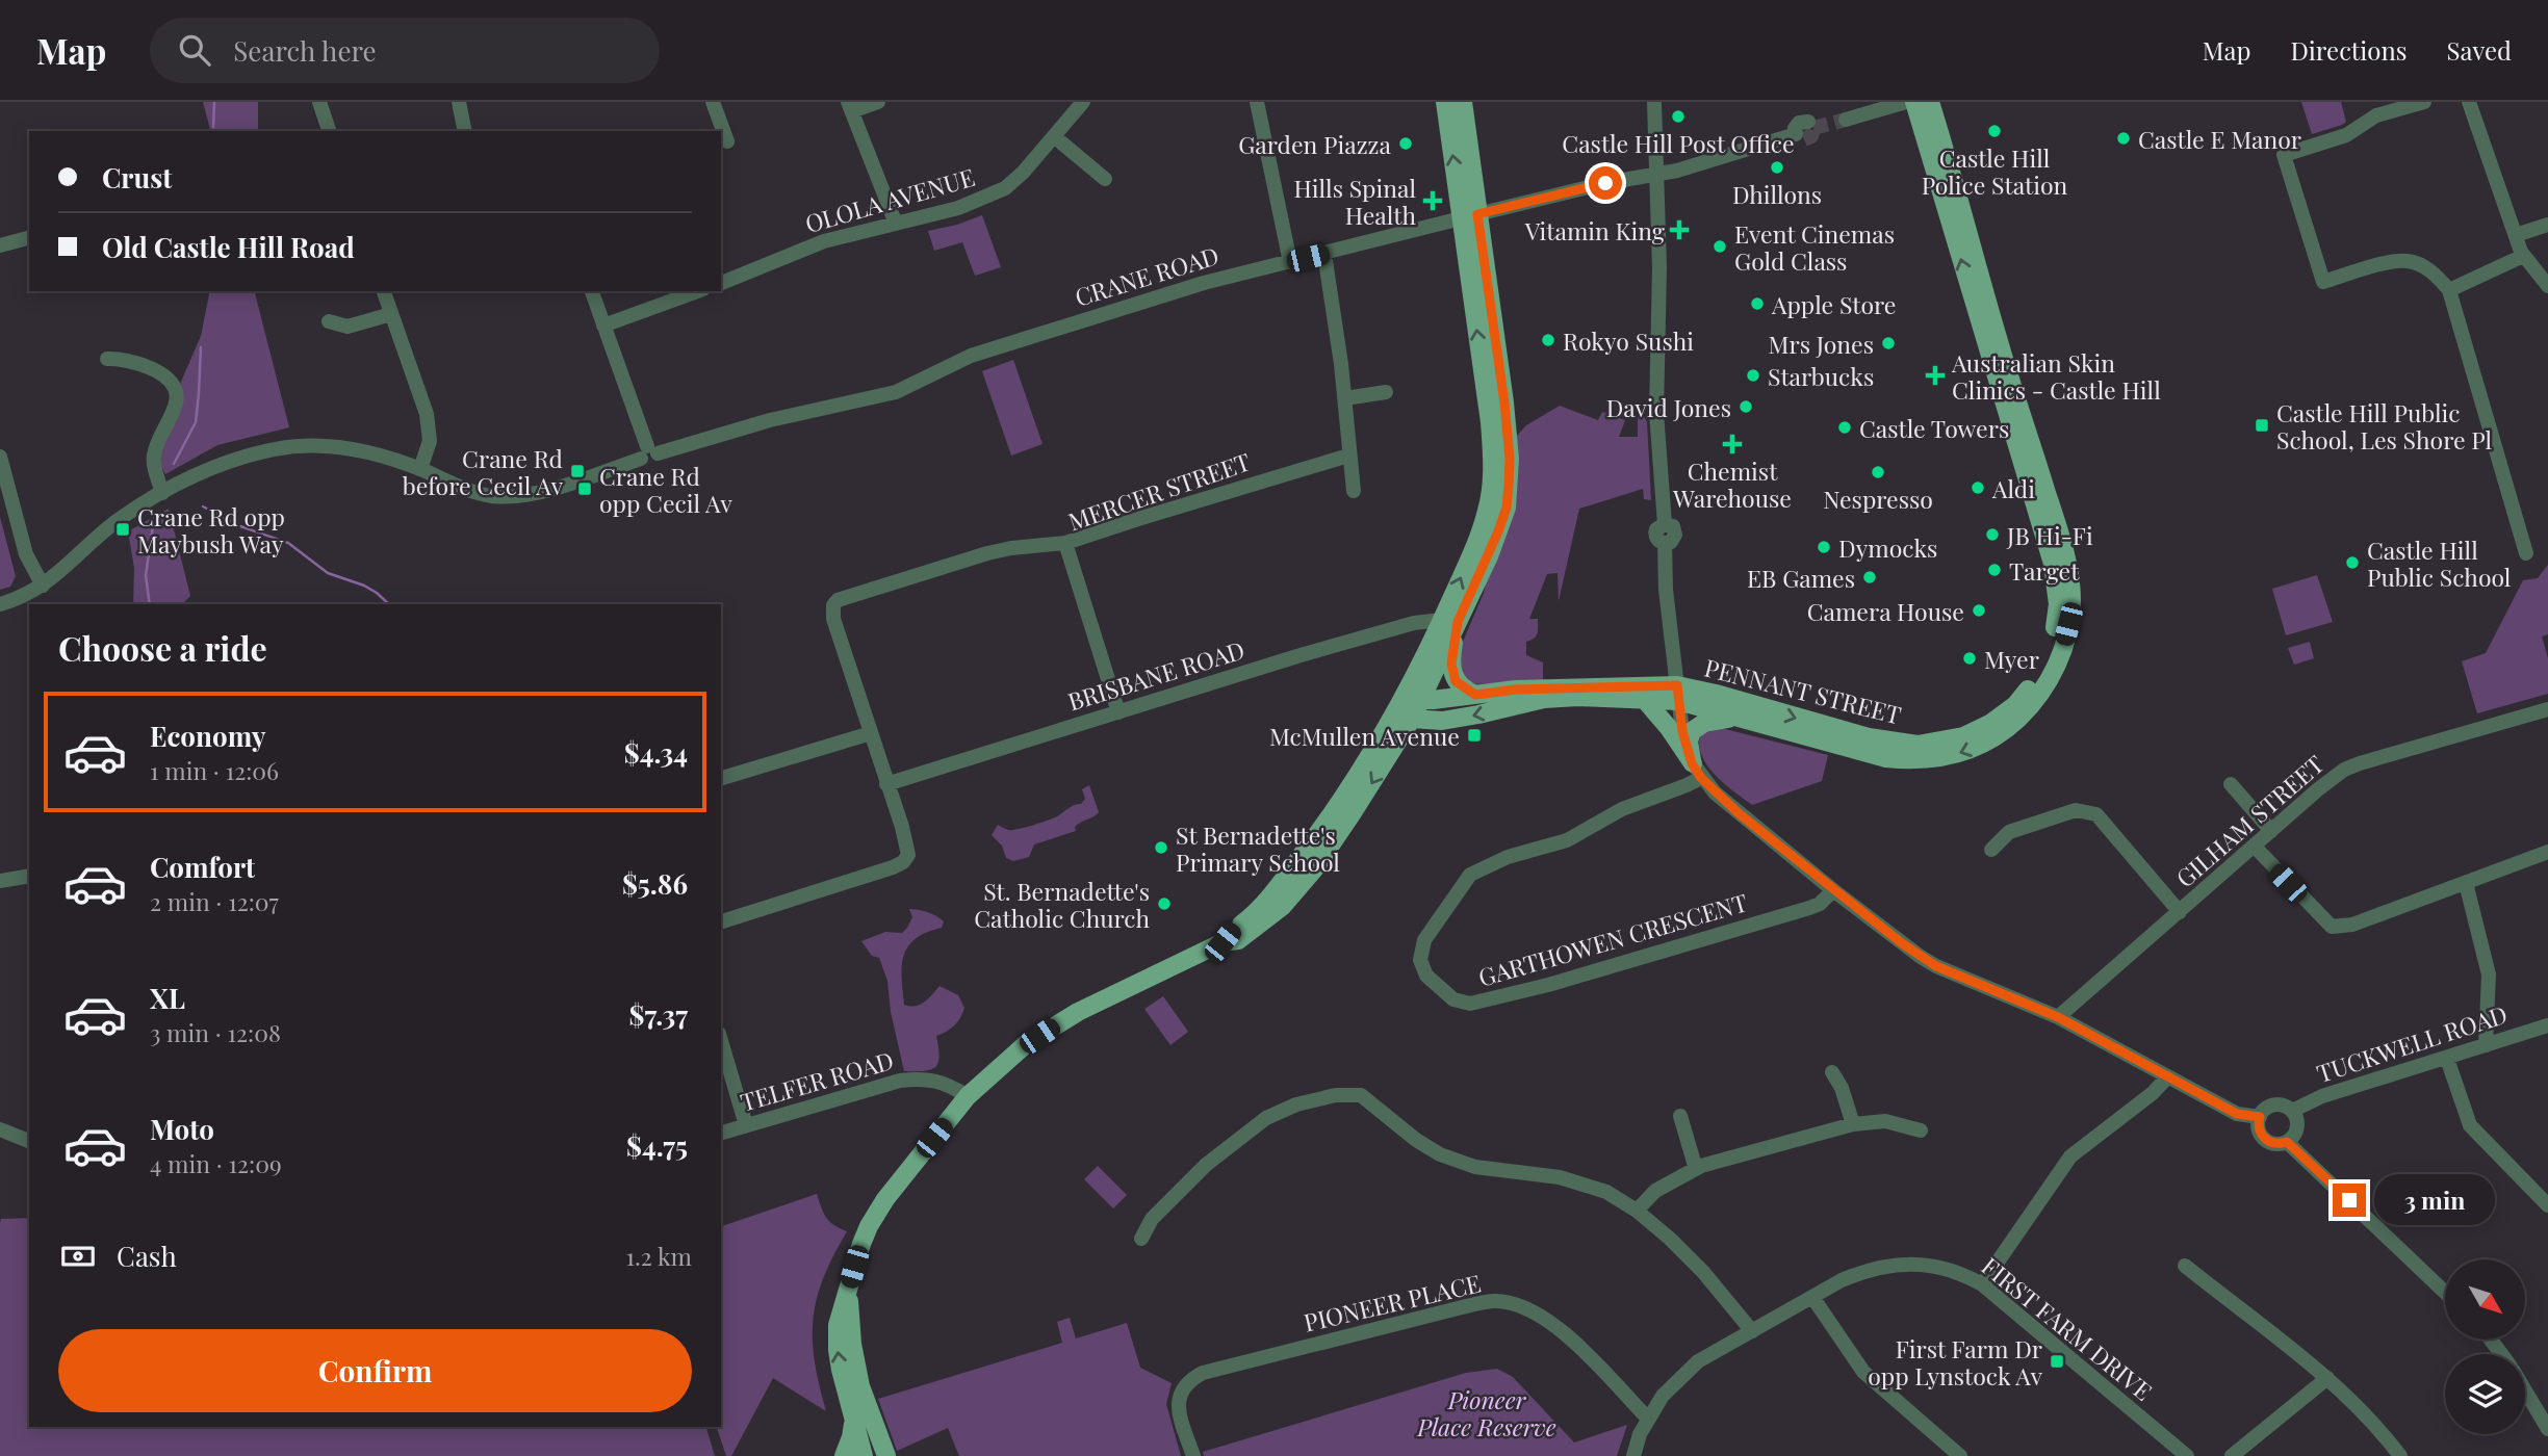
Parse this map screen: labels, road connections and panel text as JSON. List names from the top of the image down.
{
  "streets": {
    "main road": ["PENNANT STREET"],
    "street": [
      "OLOLA AVENUE",
      "CRANE ROAD",
      "MERCER STREET",
      "BRISBANE ROAD",
      "GILHAM STREET",
      "GARTHOWEN CRESCENT",
      "TUCKWELL ROAD",
      "TELFER ROAD",
      "PIONEER PLACE",
      "FIRST FARM DRIVE"
    ]
  },
  "crossings": [
    ["MERCER STREET", "BRISBANE ROAD"],
    ["PIONEER PLACE", "FIRST FARM DRIVE"]
  ],
  "parks": ["Pioneer Place Reserve"],
  "places": {
    "other": [
      "Castle Hill Post Office",
      "Castle Hill Police Station",
      "Castle E Manor",
      "Garden Piazza",
      "Dhillons",
      "Event Cinemas Gold Class",
      "Apple Store",
      "Rokyo Sushi",
      "Mrs Jones",
      "Starbucks",
      "David Jones",
      "Castle Towers",
      "Nespresso",
      "Aldi",
      "JB Hi-Fi",
      "Dymocks",
      "Castle Hill Public School",
      "Target",
      "EB Games",
      "Camera House",
      "Myer",
      "St Bernadette's Primary School",
      "St. Bernadette's Catholic Church"
    ],
    "health": [
      "Hills Spinal Health",
      "Vitamin King",
      "Australian Skin Clinics - Castle Hill",
      "Chemist Warehouse"
    ],
    "transit": [
      "Castle Hill Public School, Les Shore Pl",
      "Crane Rd before Cecil Av",
      "Crane Rd opp Cecil Av",
      "Crane Rd opp Maybush Way",
      "McMullen Avenue",
      "First Farm Dr opp Lynstock Av"
    ]
  },
  "north": "bottom right",
  "page": {
    "header": "Map",
    "search": "Search here",
    "nav": ["Map", "Directions", "Saved"],
    "banner": ["Crust", "Old Castle Hill Road"],
    "heading": "Choose a ride",
    "list": [
      {
        "name": "Economy",
        "note": "1 min · 12:06",
        "value": "$4.34"
      },
      {
        "name": "Comfort",
        "note": "2 min · 12:07",
        "value": "$5.86"
      },
      {
        "name": "XL",
        "note": "3 min · 12:08",
        "value": "$7.37"
      },
      {
        "name": "Moto",
        "note": "4 min · 12:09",
        "value": "$4.75"
      }
    ],
    "bubble": "3 min",
    "pay": ["Cash", "1.2 km"],
    "buttons": "Confirm"
  }
}
